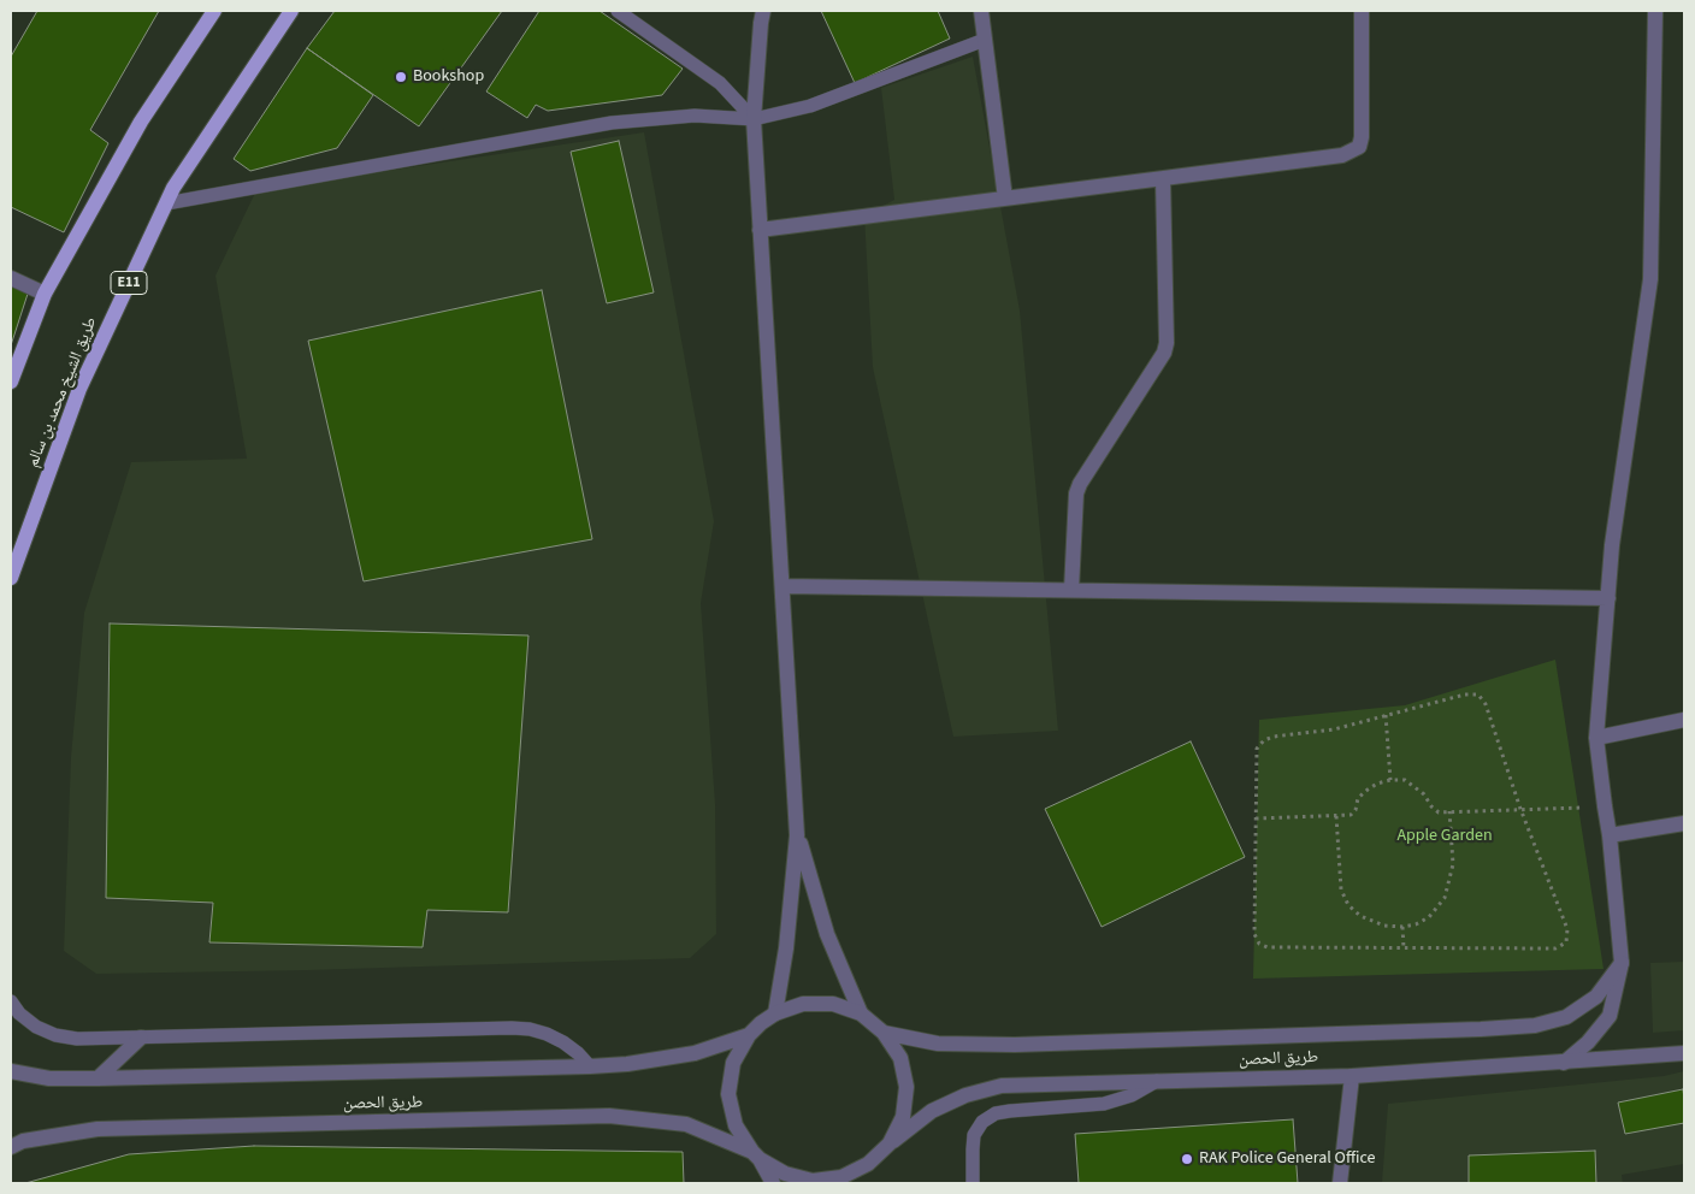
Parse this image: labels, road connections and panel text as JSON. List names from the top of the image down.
{
  "streets": {
    "main road": ["E11", "طريق الشيخ محمد بن سالم"],
    "street": ["طريق الحصن"]
  },
  "parks": ["Apple Garden"],
  "places": ["Bookshop", "RAK Police General Office"]
}
